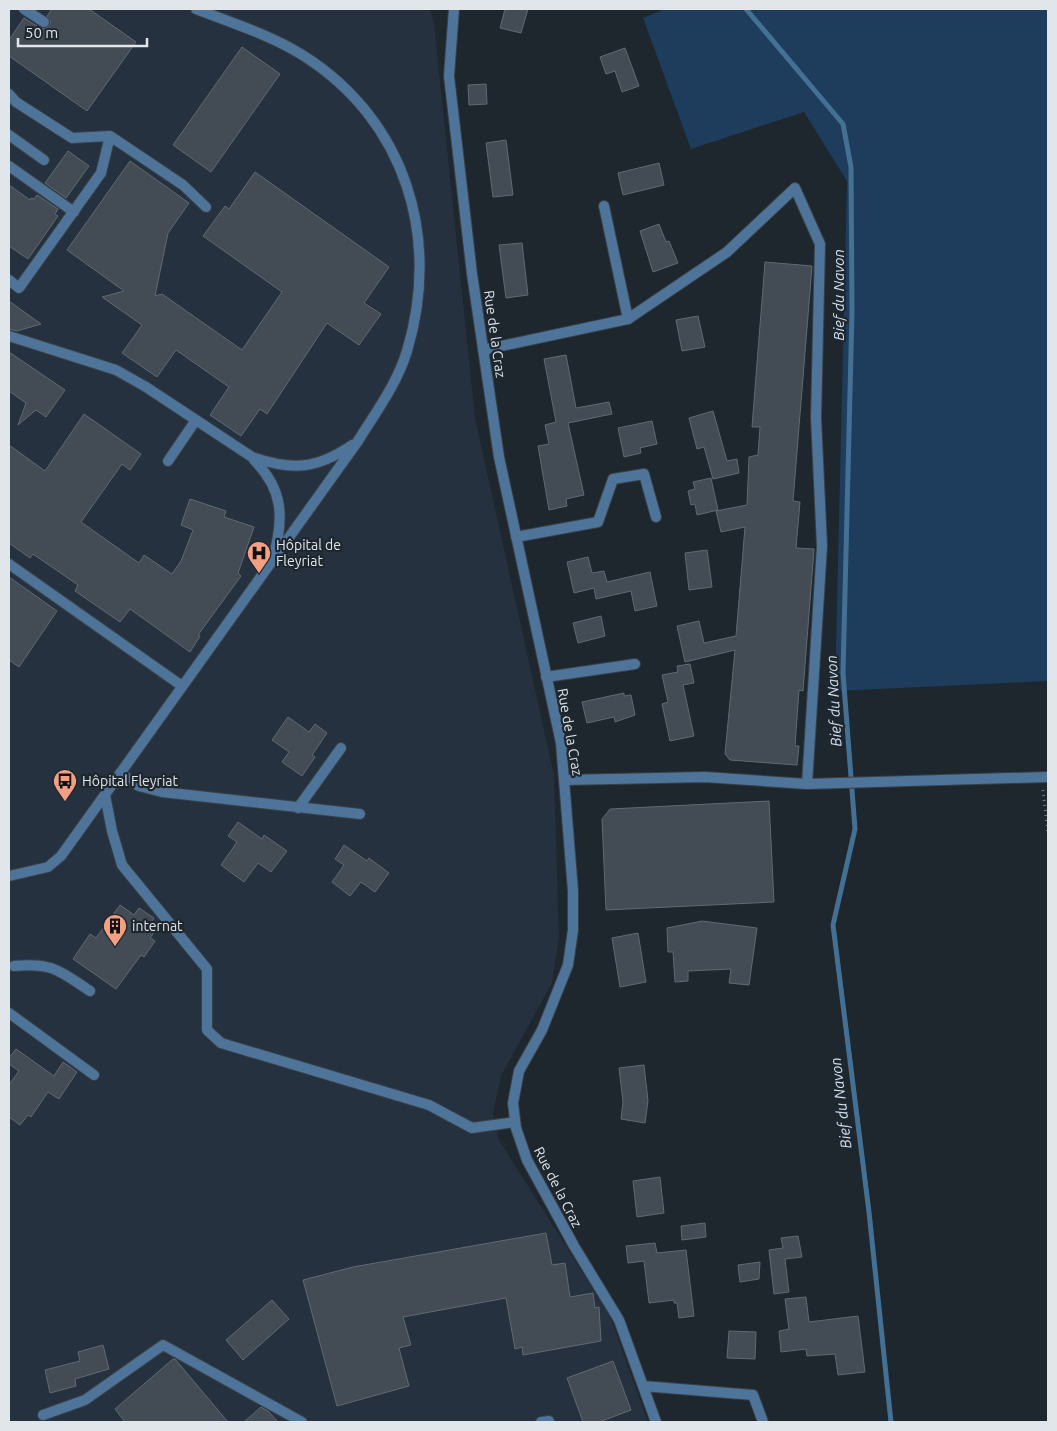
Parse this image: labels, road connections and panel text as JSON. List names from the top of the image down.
{
  "streets": {
    "street": ["Rue de la Craz"]
  },
  "water": ["Bief du Navon"],
  "places": {
    "hospital": ["Hôpital de Fleyriat"],
    "bus stop": ["Hôpital Fleyriat"],
    "building": ["internat"]
  },
  "scale_bar": "50 m"
}
